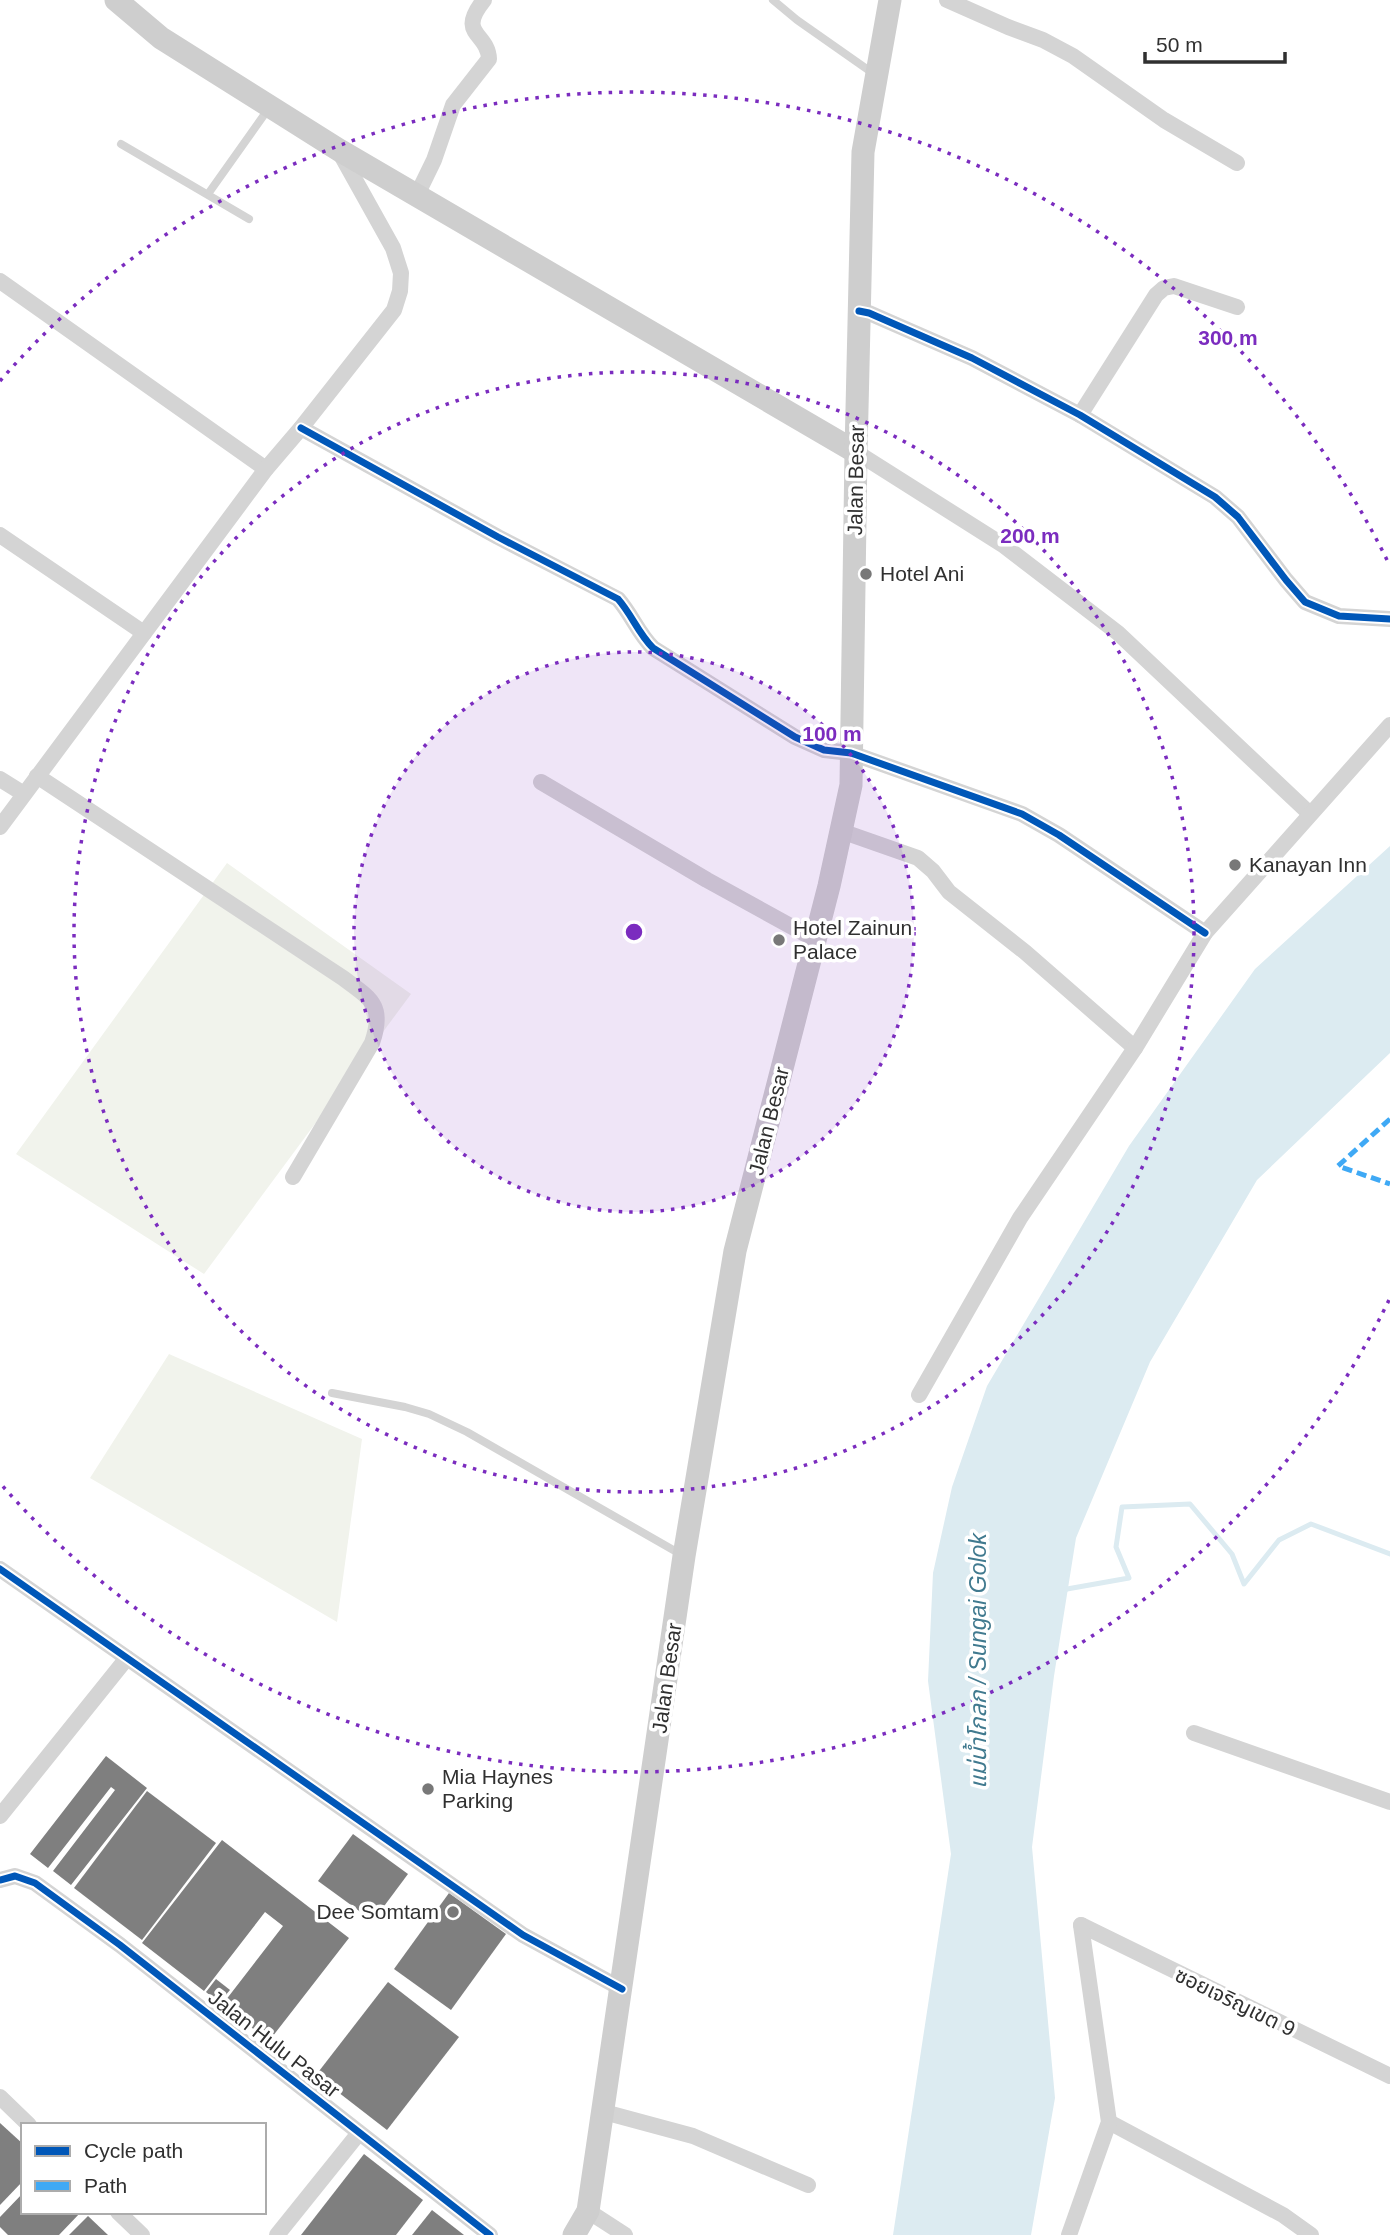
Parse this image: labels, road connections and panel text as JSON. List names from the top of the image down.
{
  "streets": {
    "main road": ["Jalan Besar"],
    "street": ["ซอยเจริญเขต 9", "Jalan Hulu Pasar"]
  },
  "water": ["แม่น้ำโกลก / Sungai Golok"],
  "places": [
    "Hotel Ani",
    "Kanayan Inn",
    "Hotel Zainun Palace",
    "Mia Haynes Parking",
    "Dee Somtam"
  ],
  "legend": ["Cycle path", "Path"],
  "scale_bar": "50 m",
  "rings": ["300 m", "200 m", "100 m"]
}
